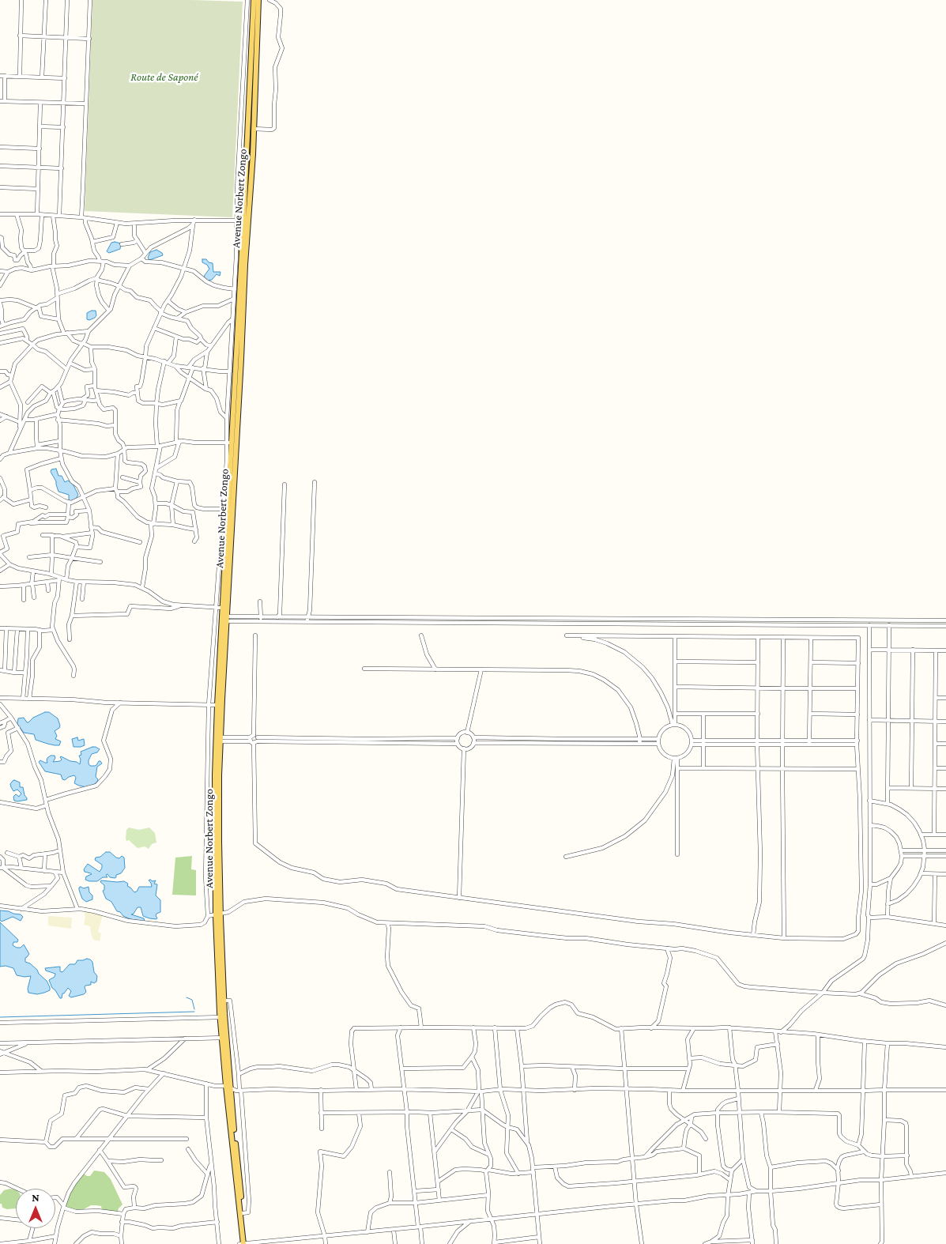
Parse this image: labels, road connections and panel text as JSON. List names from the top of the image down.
{
  "streets": {
    "main road": ["Avenue Norbert Zongo"]
  },
  "parks": ["Route de Saponé"],
  "north": "top"
}
